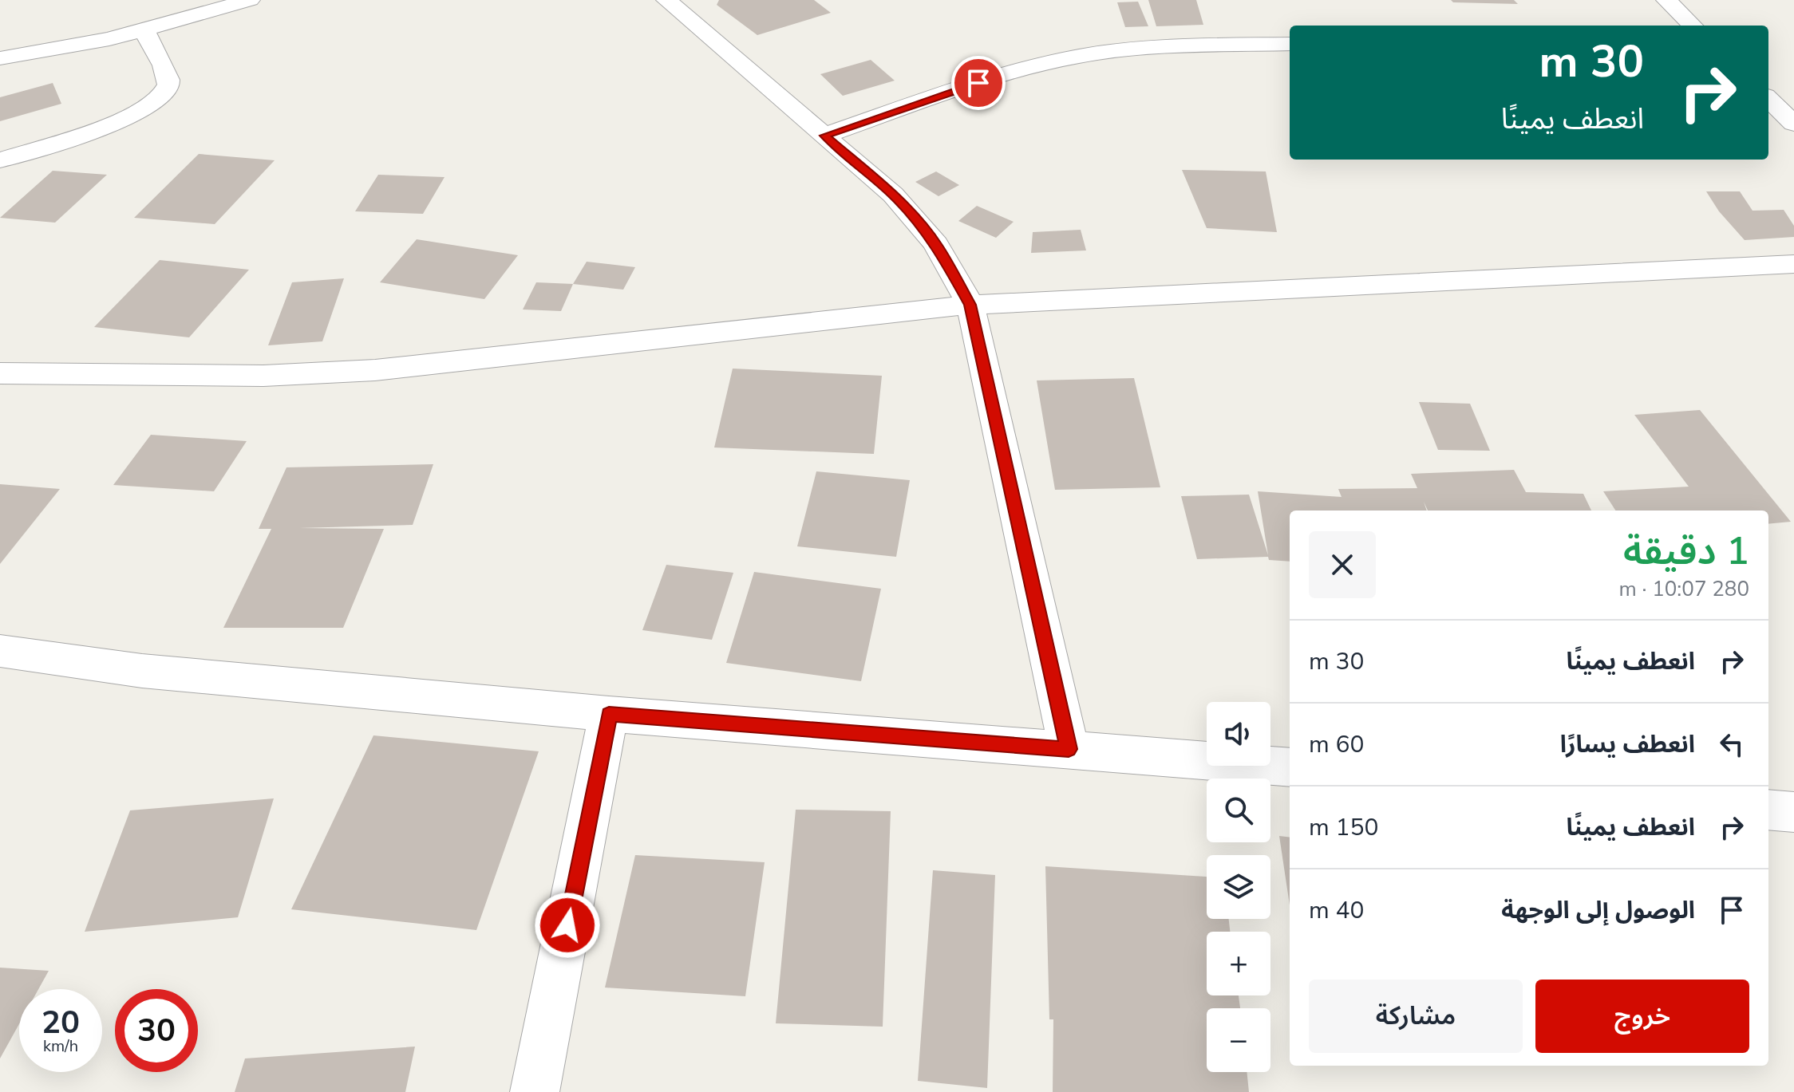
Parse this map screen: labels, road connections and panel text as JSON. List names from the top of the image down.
{
  "page": {
    "turn": ["30 m", "انعطف يمينًا"],
    "heading": ["1 دقيقة", "280 m · 10:07"],
    "list": [
      {
        "name": "انعطف يمينًا",
        "value": "30 m"
      },
      {
        "name": "انعطف يسارًا",
        "value": "60 m"
      },
      {
        "name": "انعطف يمينًا",
        "value": "150 m"
      },
      {
        "name": "الوصول إلى الوجهة",
        "value": "40 m"
      }
    ],
    "map_buttons": ["+", "−"],
    "buttons": ["خروج", "مشاركة"],
    "speed": "20 km/h",
    "limit": "30"
  }
}
